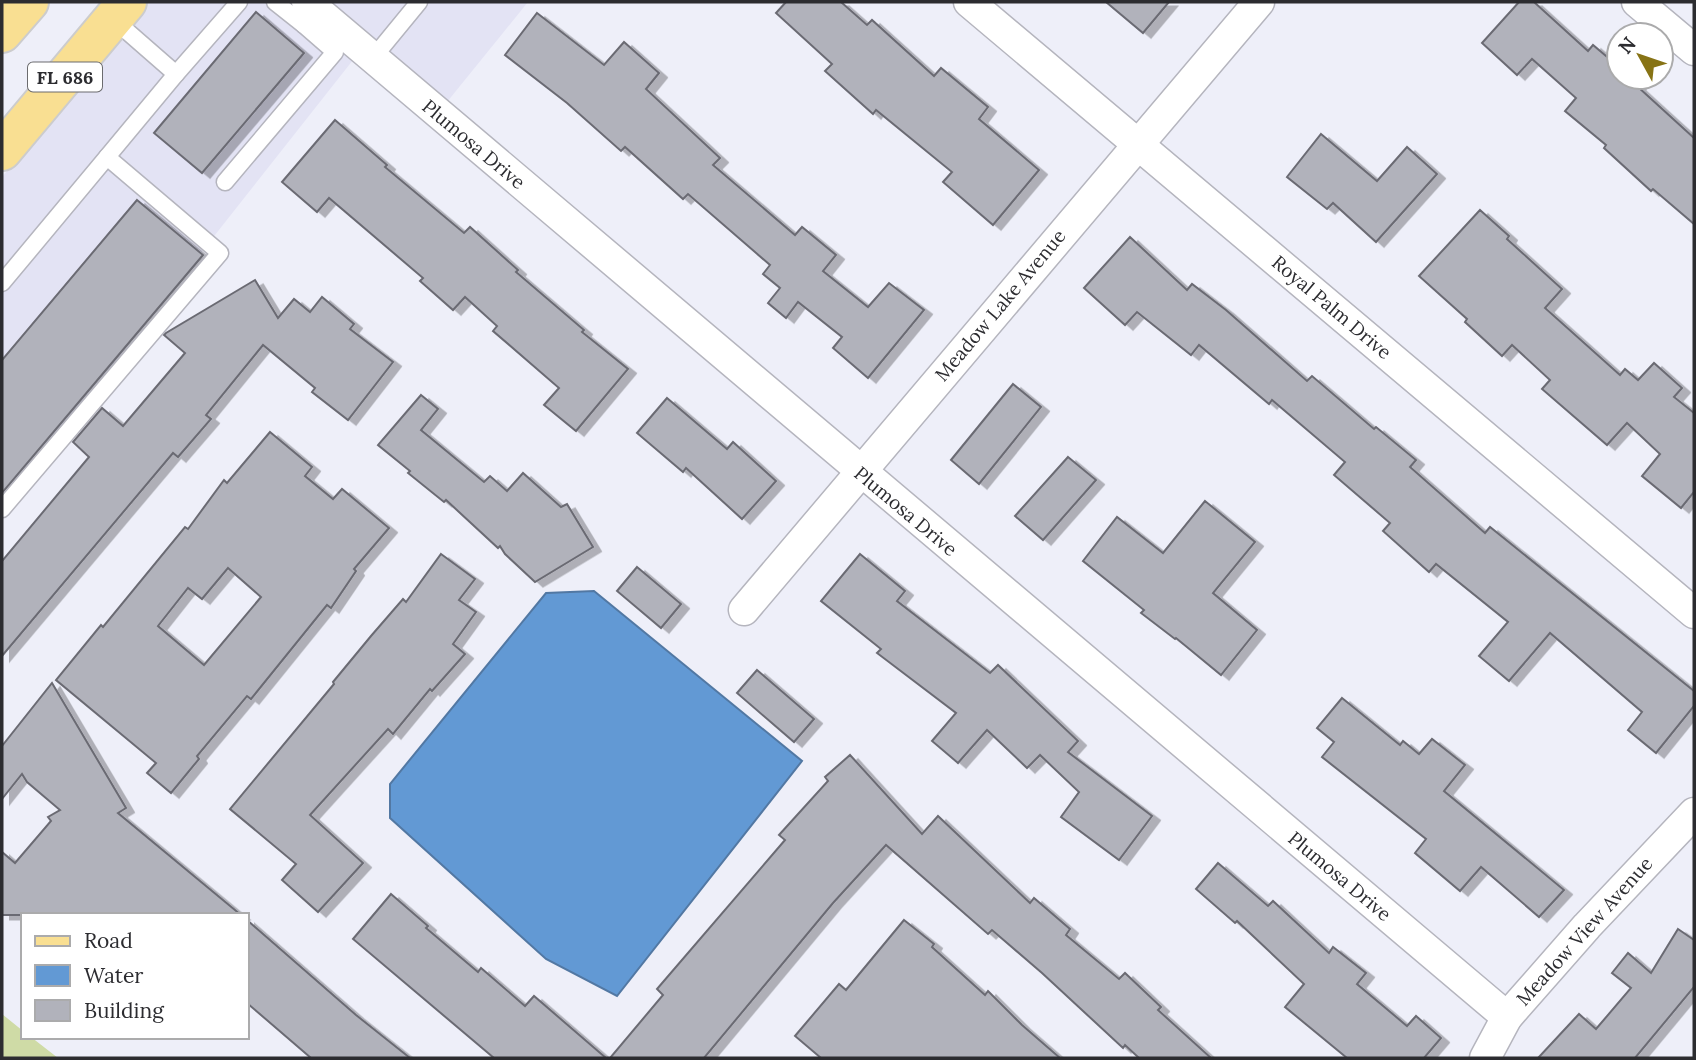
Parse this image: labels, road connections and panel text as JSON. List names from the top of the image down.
{
  "streets": {
    "main road": ["FL 686"],
    "street": [
      "Plumosa Drive",
      "Meadow Lake Avenue",
      "Royal Palm Drive",
      "Meadow View Avenue"
    ]
  },
  "crossings": [
    ["Plumosa Drive", "Meadow Lake Avenue"],
    ["Plumosa Drive", "Meadow View Avenue"],
    ["Meadow Lake Avenue", "Royal Palm Drive"]
  ],
  "legend": ["Road", "Water", "Building"],
  "north": "top left"
}
